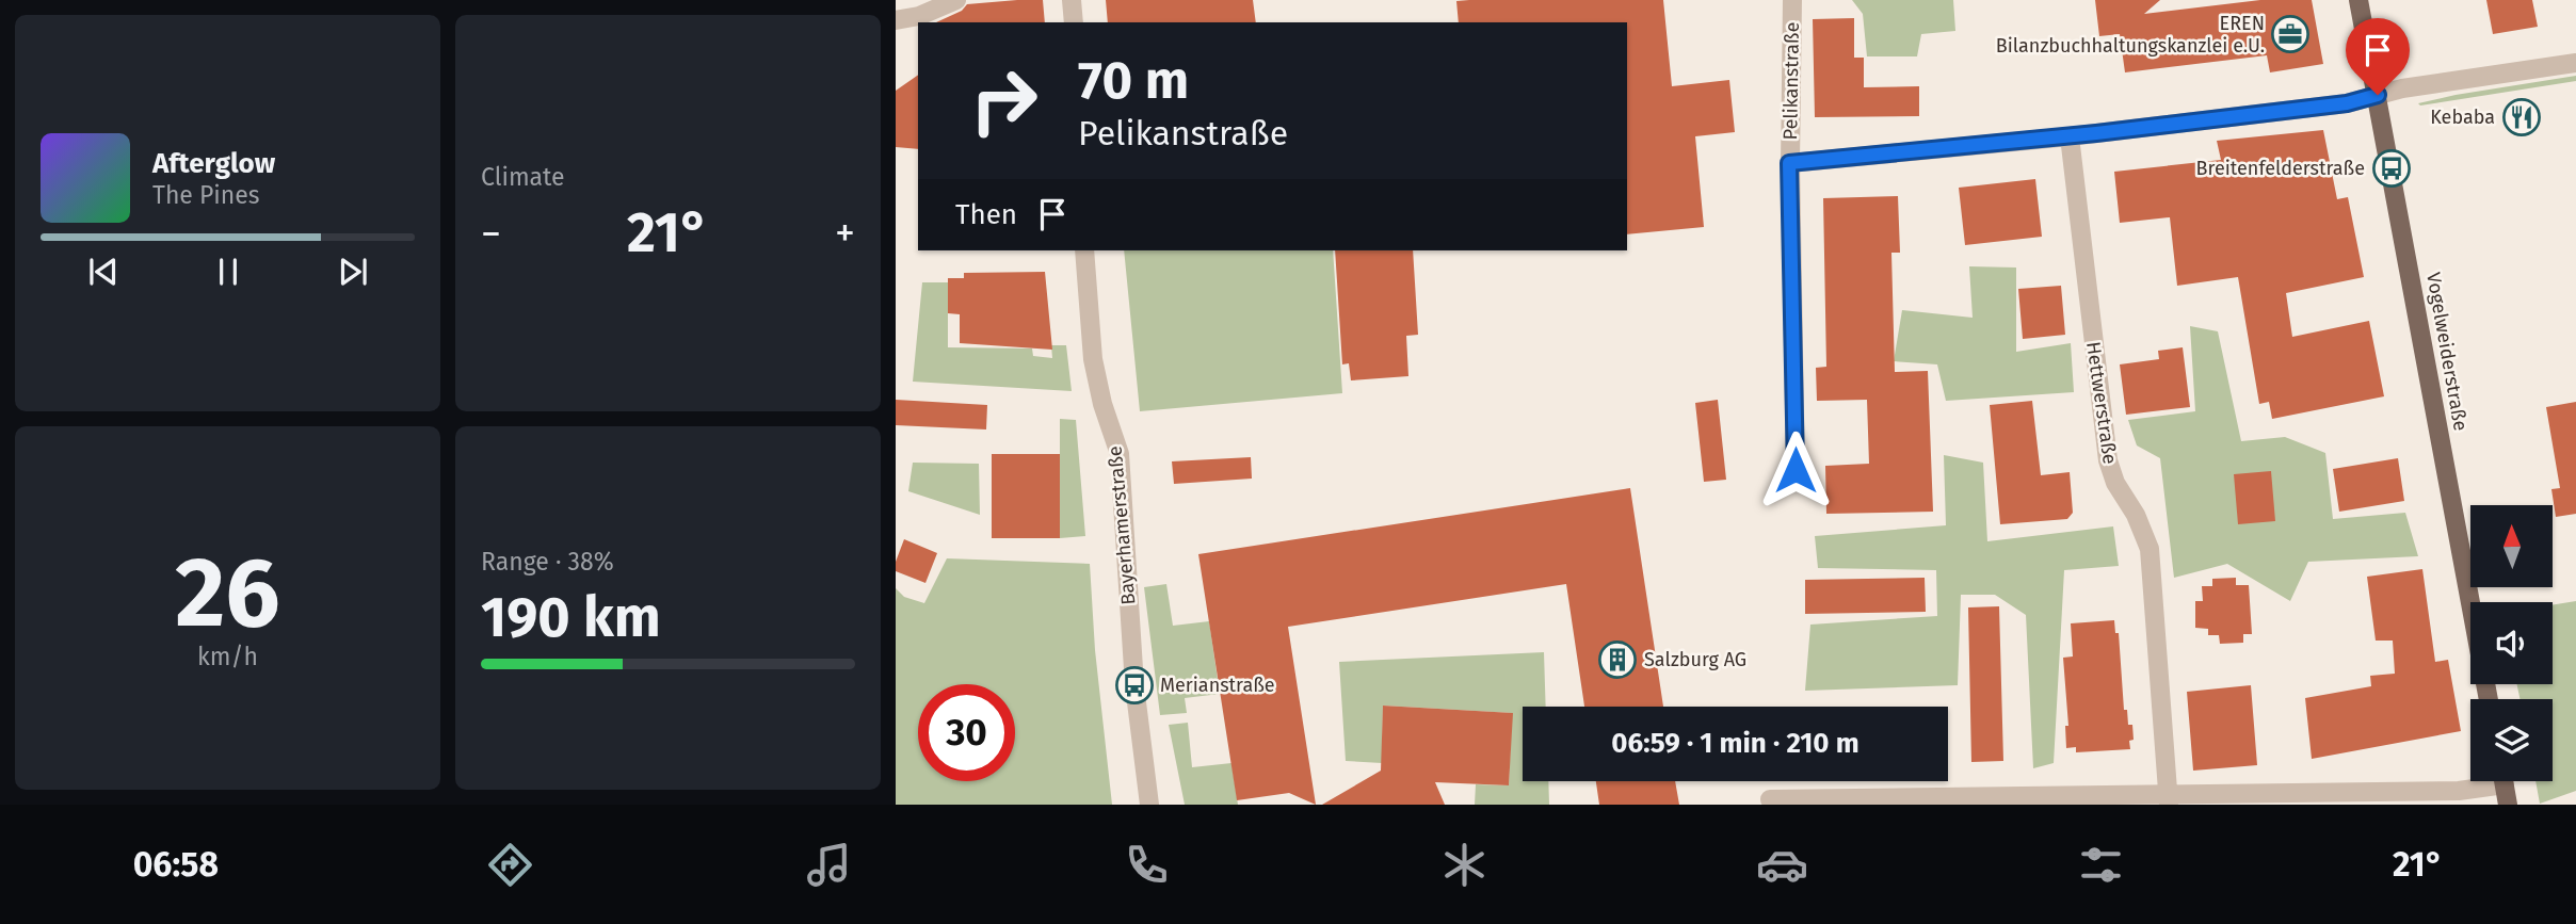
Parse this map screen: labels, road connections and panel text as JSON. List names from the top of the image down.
{
  "streets": {
    "main road": ["Vogelweiderstraße"],
    "street": ["Pelikanstraße", "Hettwerstraße", "Bayerhamerstraße"]
  },
  "crossings": [
    ["Pelikanstraße", "Vogelweiderstraße"],
    ["Pelikanstraße", "Hettwerstraße"]
  ],
  "places": {
    "office": ["EREN Bilanzbuchhaltungskanzlei e.U."],
    "restaurant": ["Kebaba"],
    "bus stop": ["Breitenfelderstraße", "Merianstraße"],
    "building": ["Salzburg AG"]
  },
  "north": "top",
  "page": {
    "tile": [
      "Climate",
      ["26", "km/h"],
      ["Range · 38%", "190 km"]
    ],
    "turn": ["70 m", "Pelikanstraße"],
    "song": ["Afterglow", "The Pines"],
    "then": "Then",
    "heat": ["−", "21°", "+"],
    "limit": "30",
    "trip": "06:59 · 1 min · 210 m",
    "tabs": ["06:58", "21°"]
  }
}
